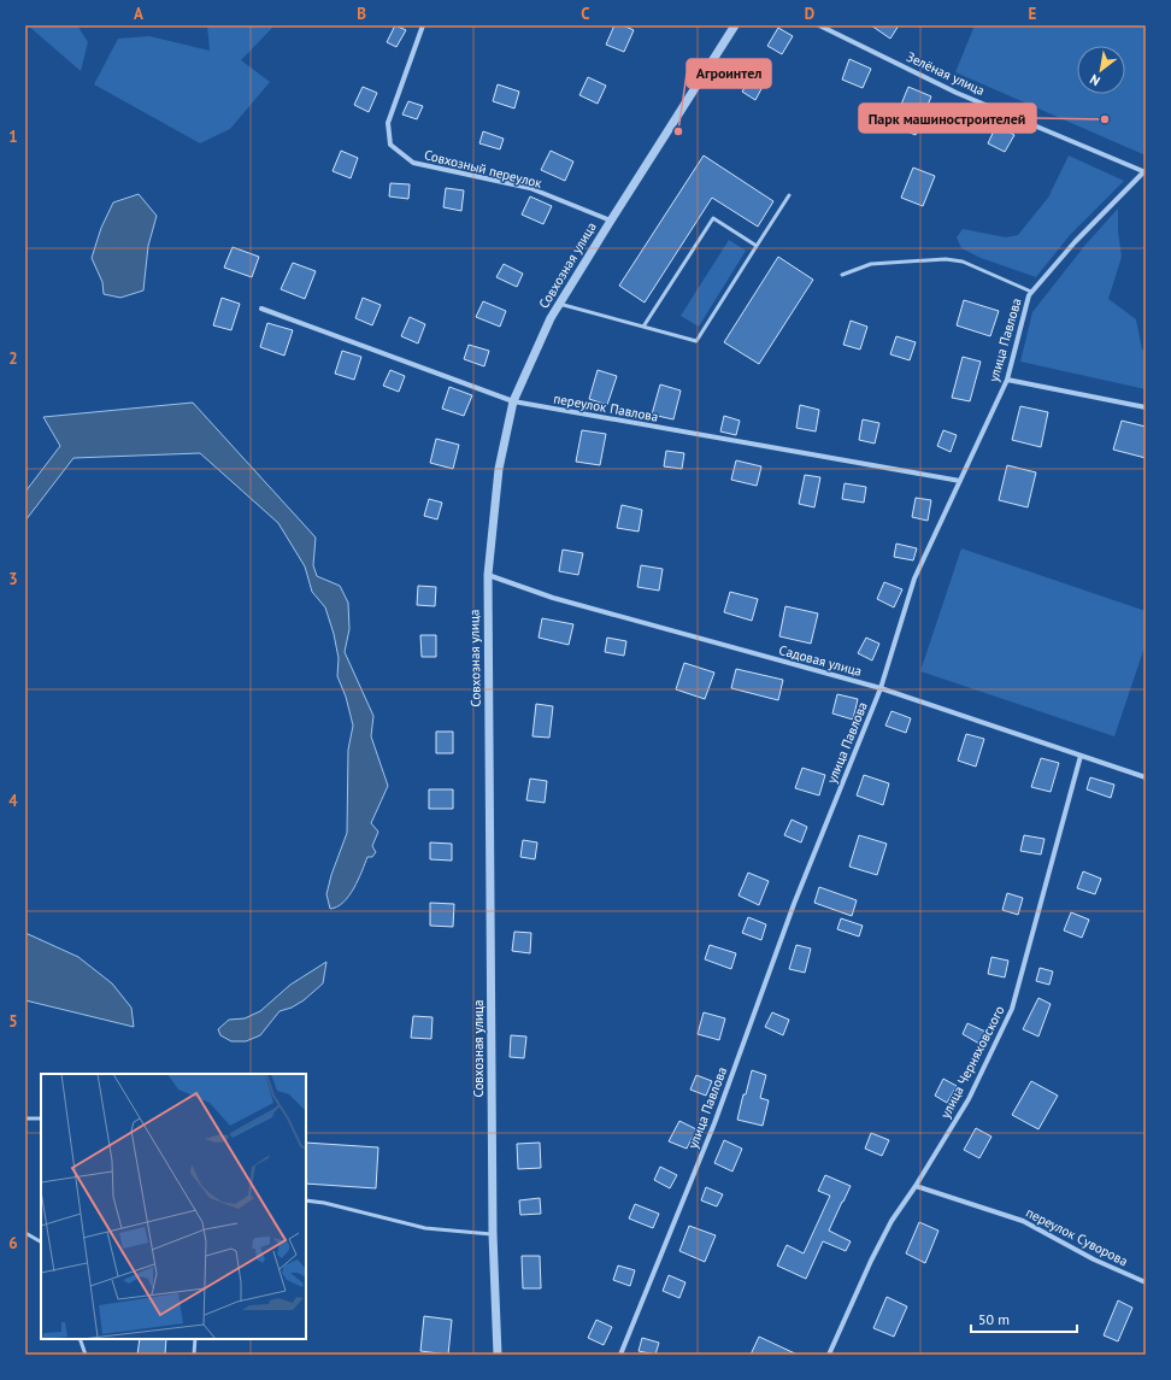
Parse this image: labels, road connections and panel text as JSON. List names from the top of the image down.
{
  "streets": {
    "street": [
      "Зелёная улица",
      "Совхозный переулок",
      "Совхозная улица",
      "улица Павлова",
      "переулок Павлова",
      "Садовая улица",
      "улица Черняховского",
      "переулок Суворова"
    ]
  },
  "crossings": [
    ["Зелёная улица", "улица Павлова"],
    ["Совхозный переулок", "Совхозная улица"],
    ["Совхозная улица", "переулок Павлова"],
    ["Совхозная улица", "Садовая улица"],
    ["улица Павлова", "переулок Павлова"],
    ["улица Павлова", "Садовая улица"],
    ["Садовая улица", "улица Черняховского"],
    ["улица Черняховского", "переулок Суворова"]
  ],
  "places": ["Парк машиностроителей", "Агроинтел"],
  "scale_bar": "50 m",
  "north": "bottom left",
  "grid": {
    "columns": [
      "A",
      "B",
      "C",
      "D",
      "E"
    ],
    "rows": [
      "1",
      "2",
      "3",
      "4",
      "5",
      "6"
    ]
  }
}
